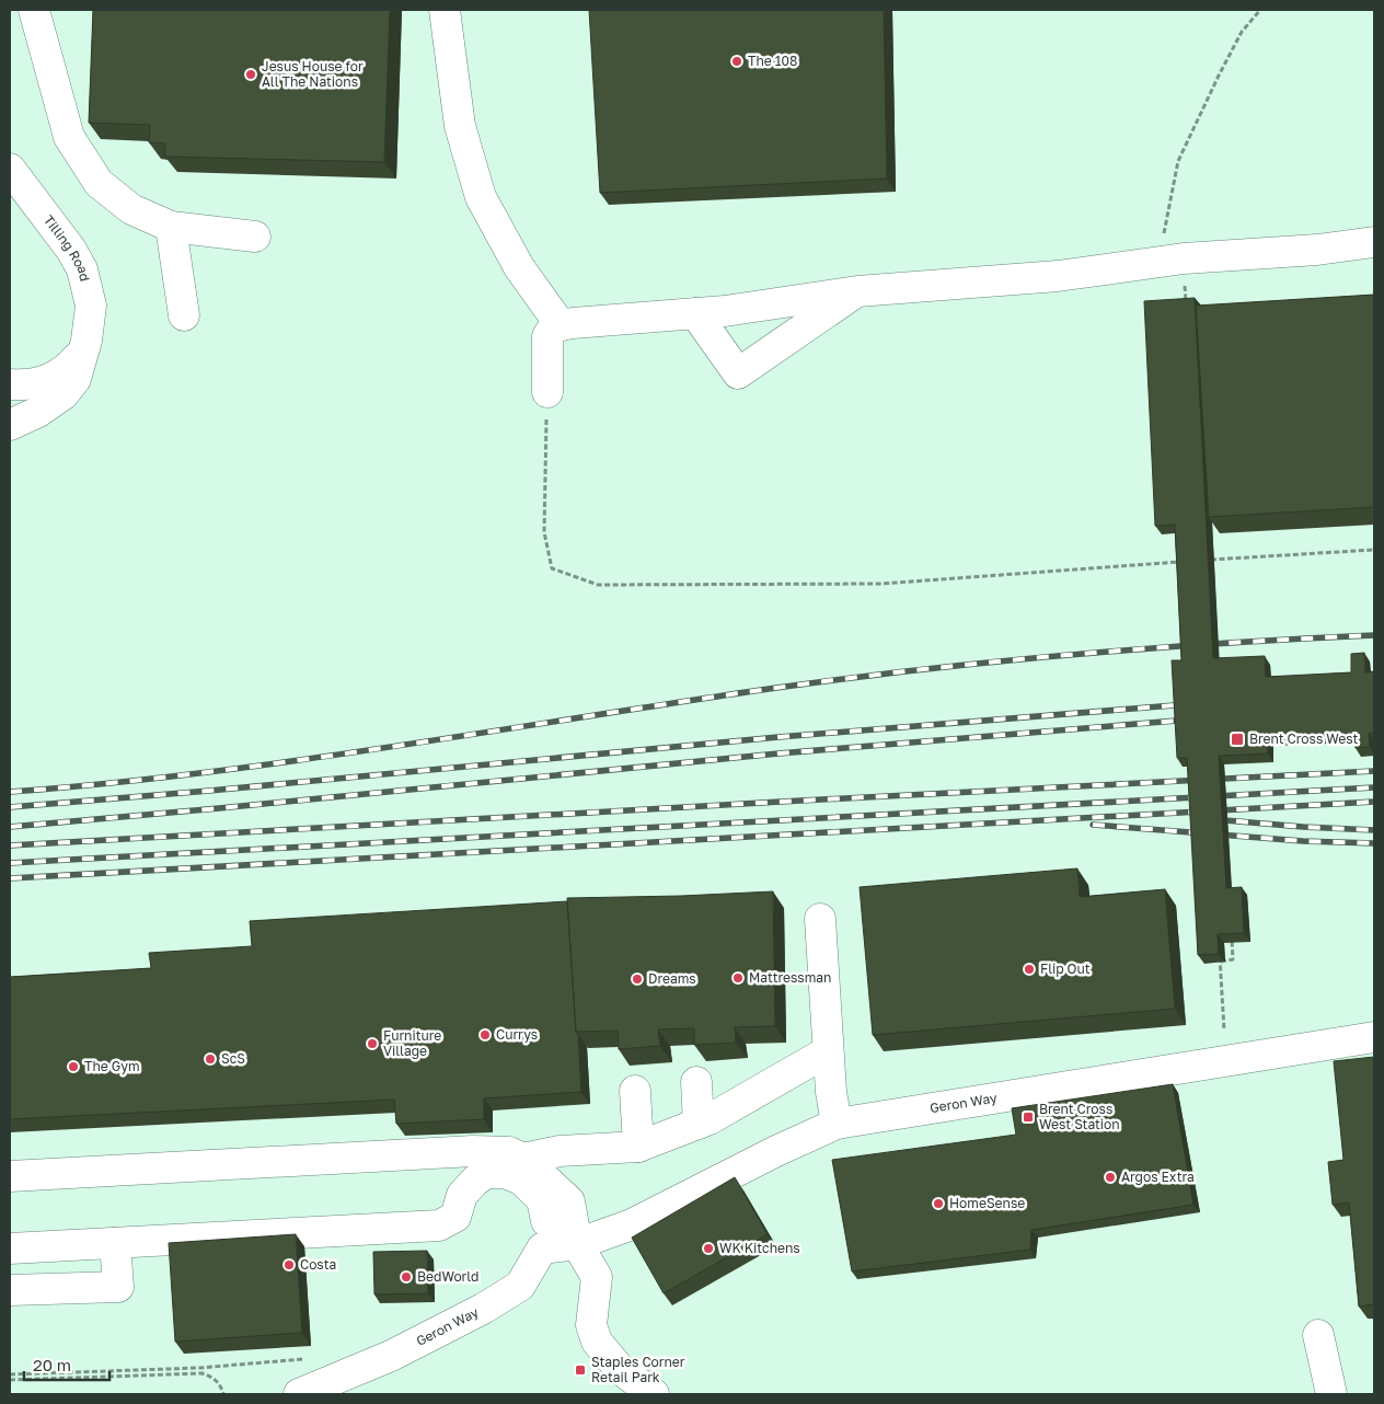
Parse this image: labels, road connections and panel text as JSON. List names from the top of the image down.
{
  "streets": {
    "street": ["Tilling Road", "Geron Way"]
  },
  "places": {
    "other": [
      "The 108",
      "Jesus House for All The Nations",
      "Flip Out",
      "Mattressman",
      "Dreams",
      "Currys",
      "Furniture Village",
      "ScS",
      "The Gym",
      "Argos Extra",
      "HomeSense",
      "WK Kitchens",
      "Costa",
      "BedWorld"
    ],
    "transit": ["Brent Cross West", "Brent Cross West Station", "Staples Corner Retail Park"]
  },
  "scale_bar": "20 m"
}
